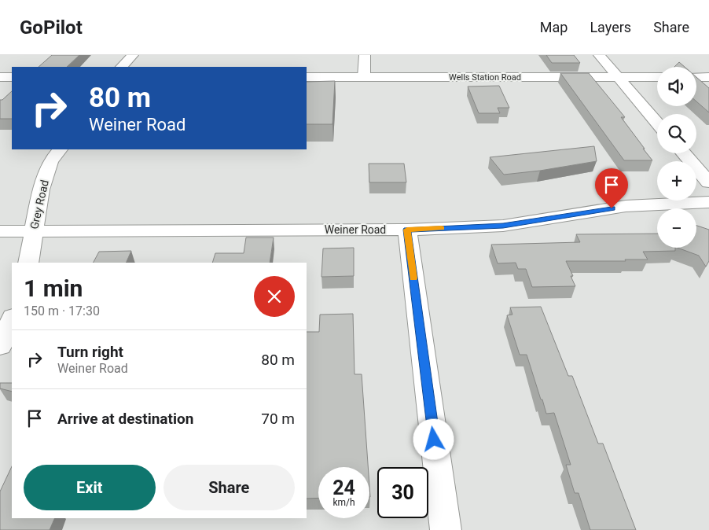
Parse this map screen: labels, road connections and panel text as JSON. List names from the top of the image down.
{
  "streets": {
    "street": ["Wells Station Road", "Grey Road", "Weiner Road"]
  },
  "crossings": [
    ["Grey Road", "Weiner Road"]
  ],
  "page": {
    "header": "GoPilot",
    "nav": ["Map", "Layers", "Share"],
    "map_buttons": ["+", "−"],
    "turn": ["80 m", "Weiner Road"],
    "heading": ["1 min", "150 m · 17:30"],
    "list": [
      {
        "name": "Turn right",
        "note": "Weiner Road",
        "value": "80 m"
      },
      {
        "name": "Arrive at destination",
        "value": "70 m"
      }
    ],
    "buttons": ["Exit", "Share"],
    "speed": "24 km/h",
    "limit": "30"
  }
}
